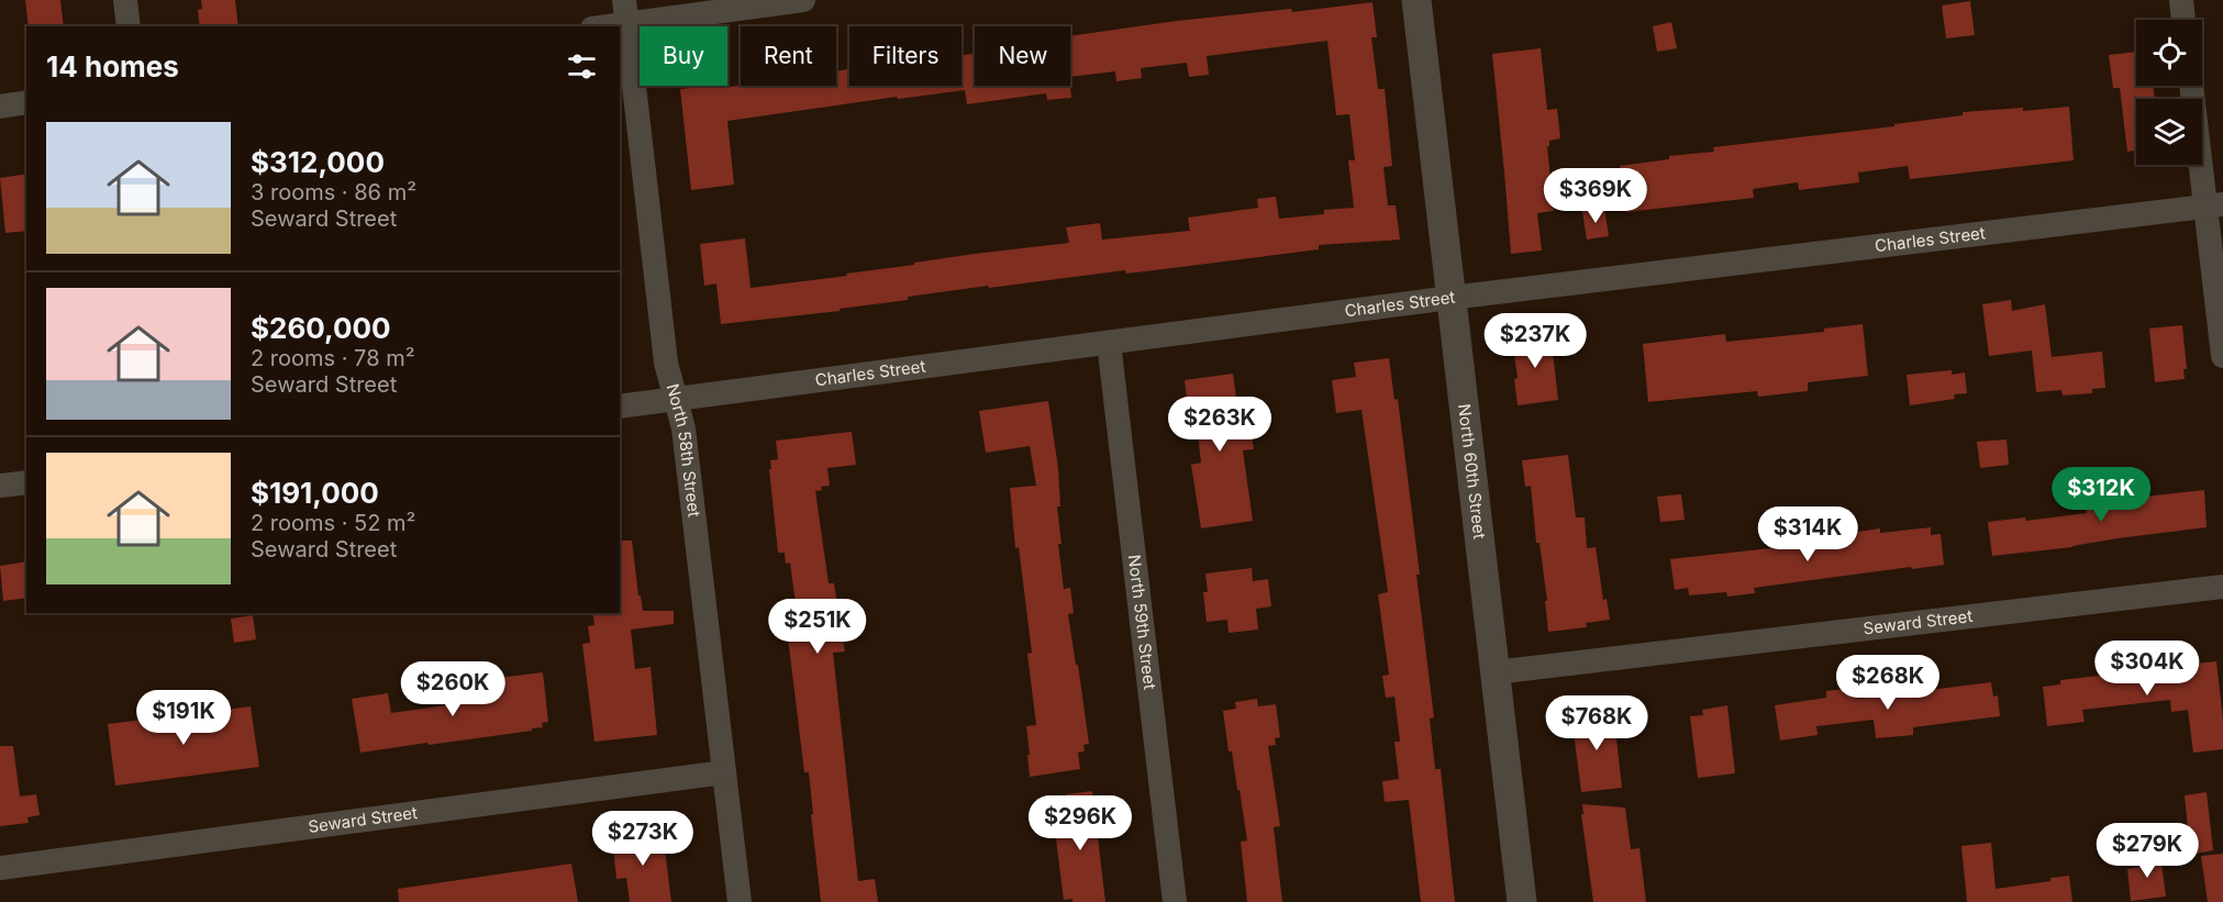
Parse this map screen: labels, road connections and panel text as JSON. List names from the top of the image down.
{
  "streets": {
    "street": [
      "Charles Street",
      "North 58th Street",
      "North 60th Street",
      "North 59th Street",
      "Seward Street"
    ]
  },
  "crossings": [
    ["Charles Street", "North 58th Street"],
    ["Charles Street", "North 60th Street"],
    ["Charles Street", "North 59th Street"],
    ["North 58th Street", "Seward Street"],
    ["North 60th Street", "Seward Street"]
  ],
  "page": {
    "chip": [
      "Buy",
      "Rent",
      "Filters",
      "New"
    ],
    "heading": "14 homes",
    "list": [
      {
        "name": "$312,000",
        "note": "3 rooms · 86 m² · Seward Street"
      },
      {
        "name": "$260,000",
        "note": "2 rooms · 78 m² · Seward Street"
      },
      {
        "name": "$191,000",
        "note": "2 rooms · 52 m² · Seward Street"
      }
    ],
    "price": [
      "$369K",
      "$237K",
      "$263K",
      "$312K",
      "$314K",
      "$251K",
      "$304K",
      "$268K",
      "$260K",
      "$191K",
      "$768K",
      "$296K",
      "$273K",
      "$279K"
    ]
  }
}
